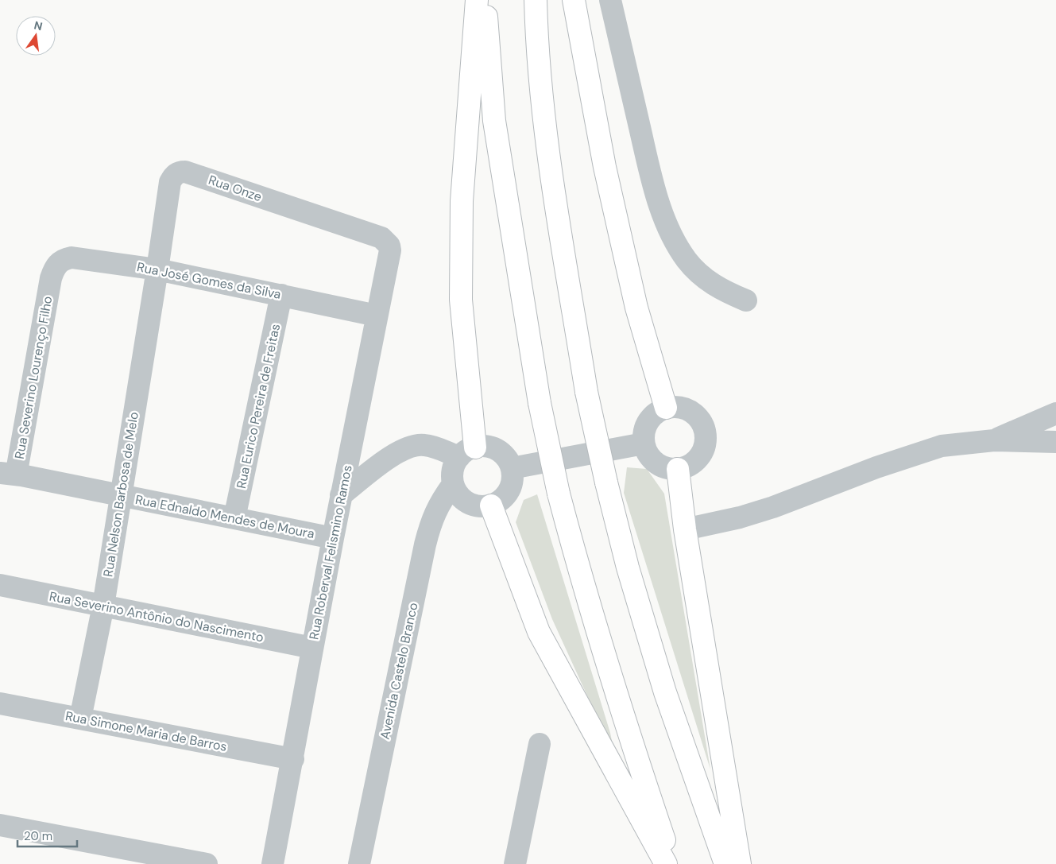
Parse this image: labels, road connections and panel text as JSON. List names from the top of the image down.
{
  "streets": {
    "street": [
      "Rua Onze",
      "Rua José Gomes da Silva",
      "Rua Severino Lourenço Filho",
      "Rua Eurico Pereira de Freitas",
      "Rua Nelson Barbosa de Melo",
      "Rua Ednaldo Mendes de Moura",
      "Rua Roberval Felismino Ramos",
      "Rua Severino Antônio do Nascimento",
      "Avenida Castelo Branco",
      "Rua Simone Maria de Barros"
    ]
  },
  "crossings": [
    ["Rua Onze", "Rua José Gomes da Silva"],
    ["Rua Onze", "Rua Nelson Barbosa de Melo"],
    ["Rua Onze", "Rua Roberval Felismino Ramos"],
    ["Rua José Gomes da Silva", "Rua Severino Lourenço Filho"],
    ["Rua José Gomes da Silva", "Rua Eurico Pereira de Freitas"],
    ["Rua José Gomes da Silva", "Rua Nelson Barbosa de Melo"],
    ["Rua José Gomes da Silva", "Rua Roberval Felismino Ramos"],
    ["Rua Severino Lourenço Filho", "Rua Ednaldo Mendes de Moura"],
    ["Rua Eurico Pereira de Freitas", "Rua Ednaldo Mendes de Moura"],
    ["Rua Nelson Barbosa de Melo", "Rua Ednaldo Mendes de Moura"],
    ["Rua Nelson Barbosa de Melo", "Rua Severino Antônio do Nascimento"],
    ["Rua Nelson Barbosa de Melo", "Rua Simone Maria de Barros"],
    ["Rua Ednaldo Mendes de Moura", "Rua Roberval Felismino Ramos"],
    ["Rua Roberval Felismino Ramos", "Rua Severino Antônio do Nascimento"],
    ["Rua Roberval Felismino Ramos", "Rua Simone Maria de Barros"]
  ],
  "scale_bar": "20 m",
  "north": "top"
}
